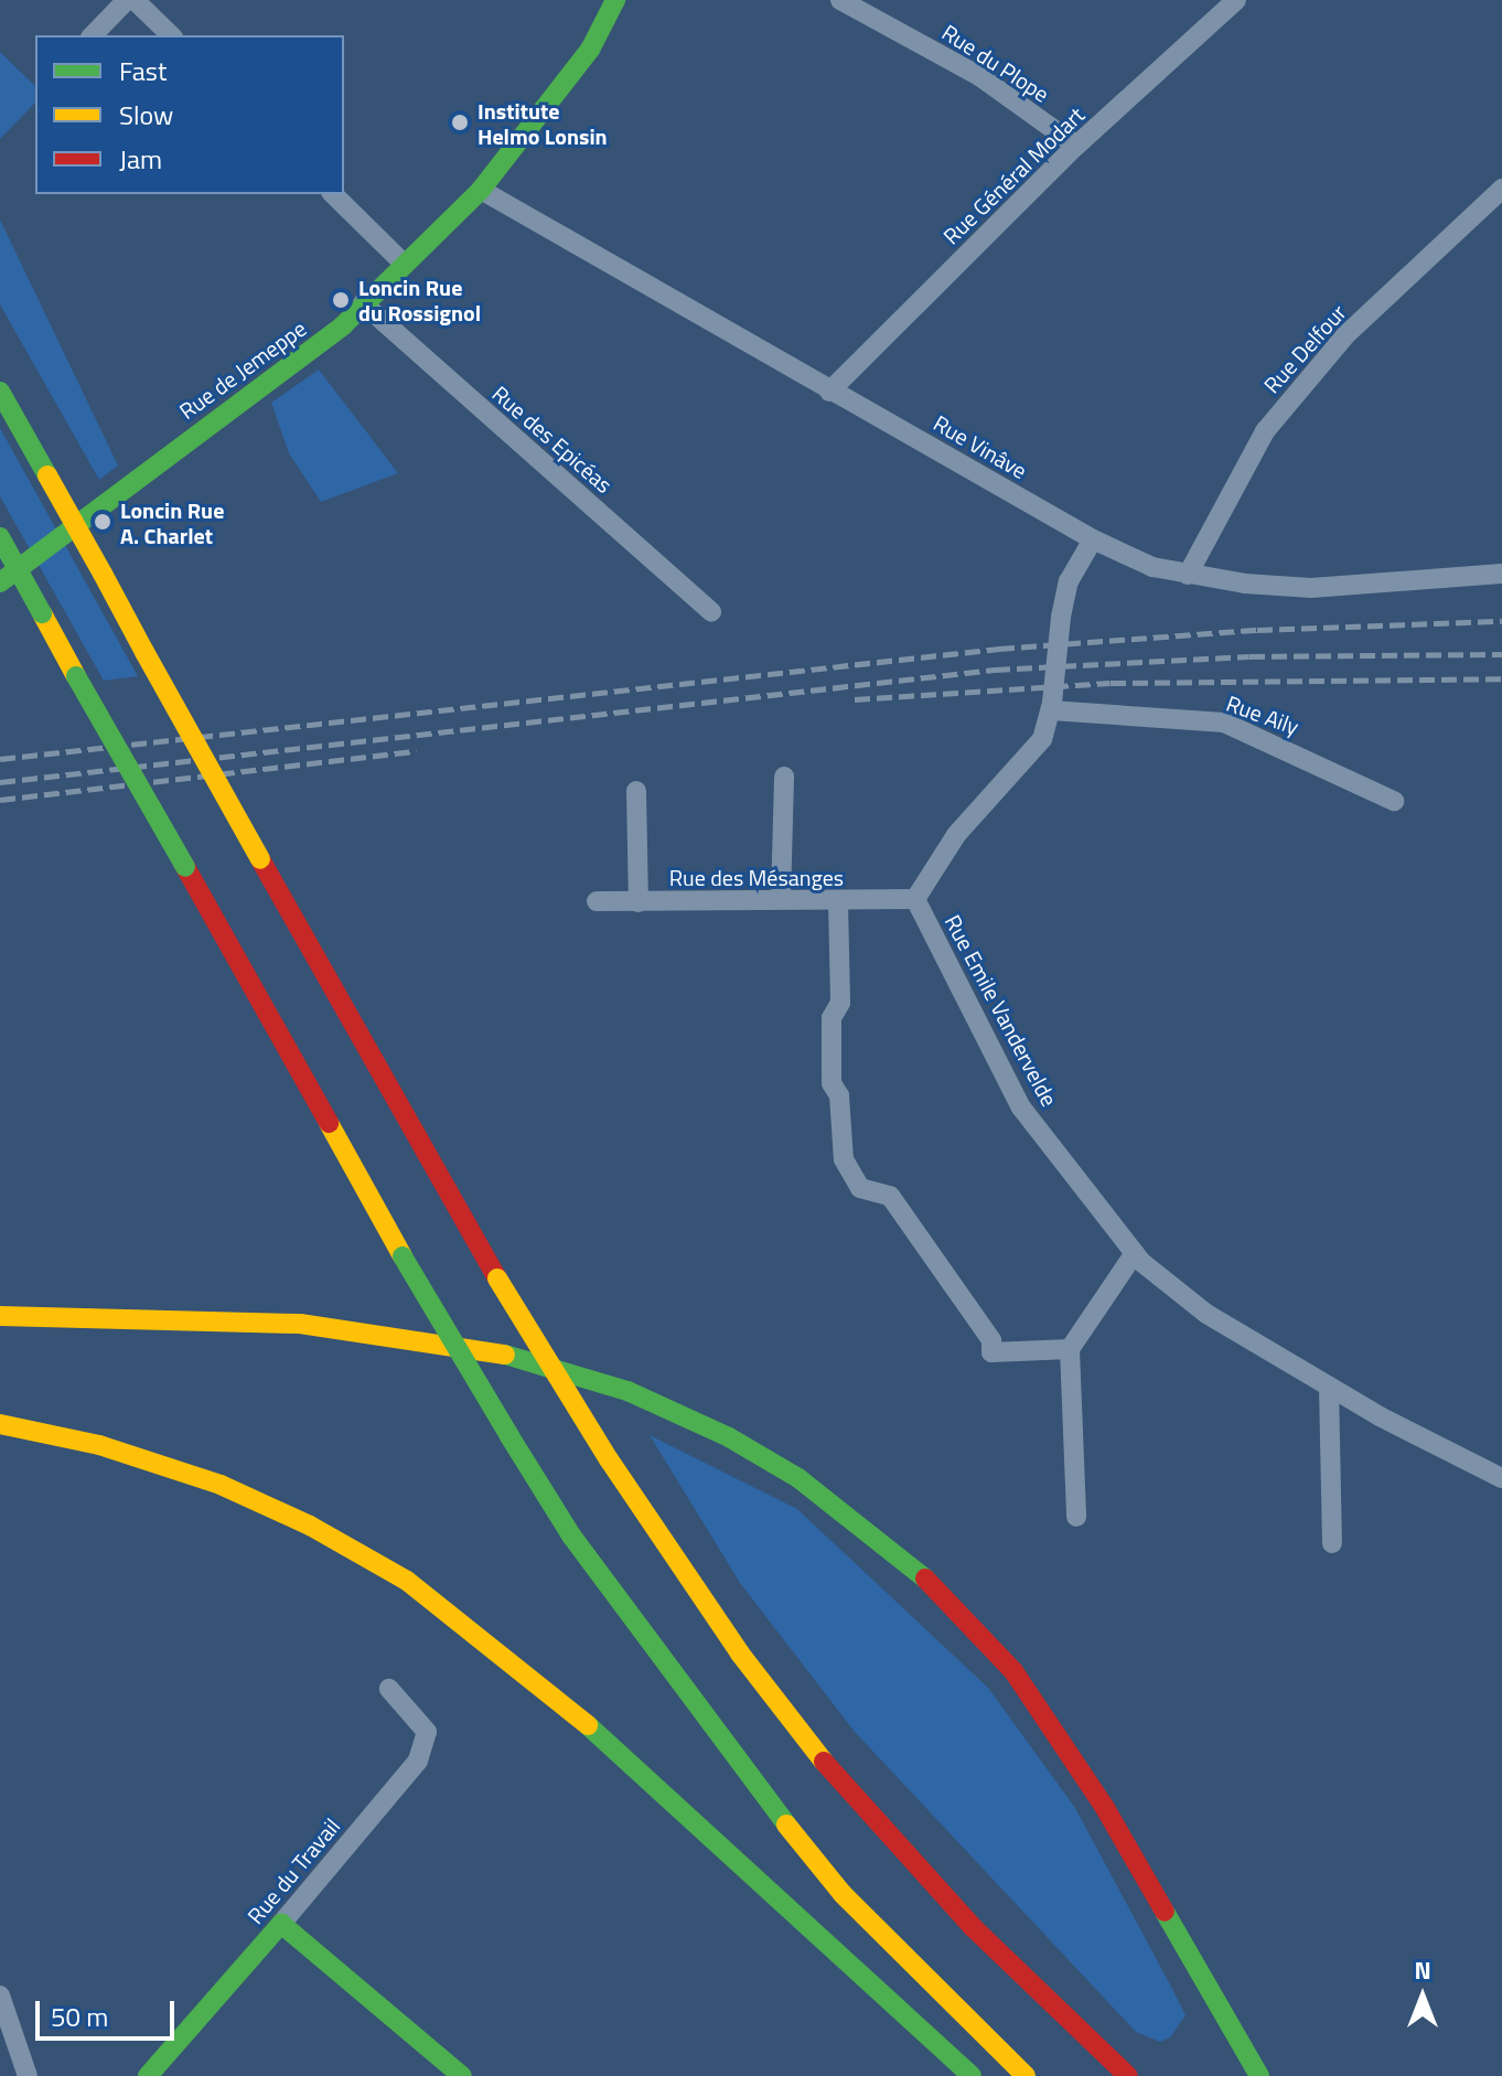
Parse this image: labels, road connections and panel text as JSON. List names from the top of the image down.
{
  "streets": {
    "main road": ["Rue de Jemeppe", "Rue du Travail"],
    "street": [
      "Rue du Plope",
      "Rue Général Modart",
      "Rue Delfour",
      "Rue des Epicéas",
      "Rue Vinâve",
      "Rue Aily",
      "Rue des Mésanges",
      "Rue Emile Vandervelde"
    ]
  },
  "crossings": [
    ["Rue du Plope", "Rue Général Modart"],
    ["Rue Général Modart", "Rue Vinâve"],
    ["Rue Delfour", "Rue Vinâve"],
    ["Rue de Jemeppe", "Rue des Epicéas"],
    ["Rue de Jemeppe", "Rue Vinâve"],
    ["Rue des Mésanges", "Rue Emile Vandervelde"]
  ],
  "places": ["Institute Helmo Lonsin", "Loncin Rue du Rossignol", "Loncin Rue A. Charlet"],
  "legend": ["Fast", "Slow", "Jam"],
  "scale_bar": "50 m",
  "north": "top"
}
